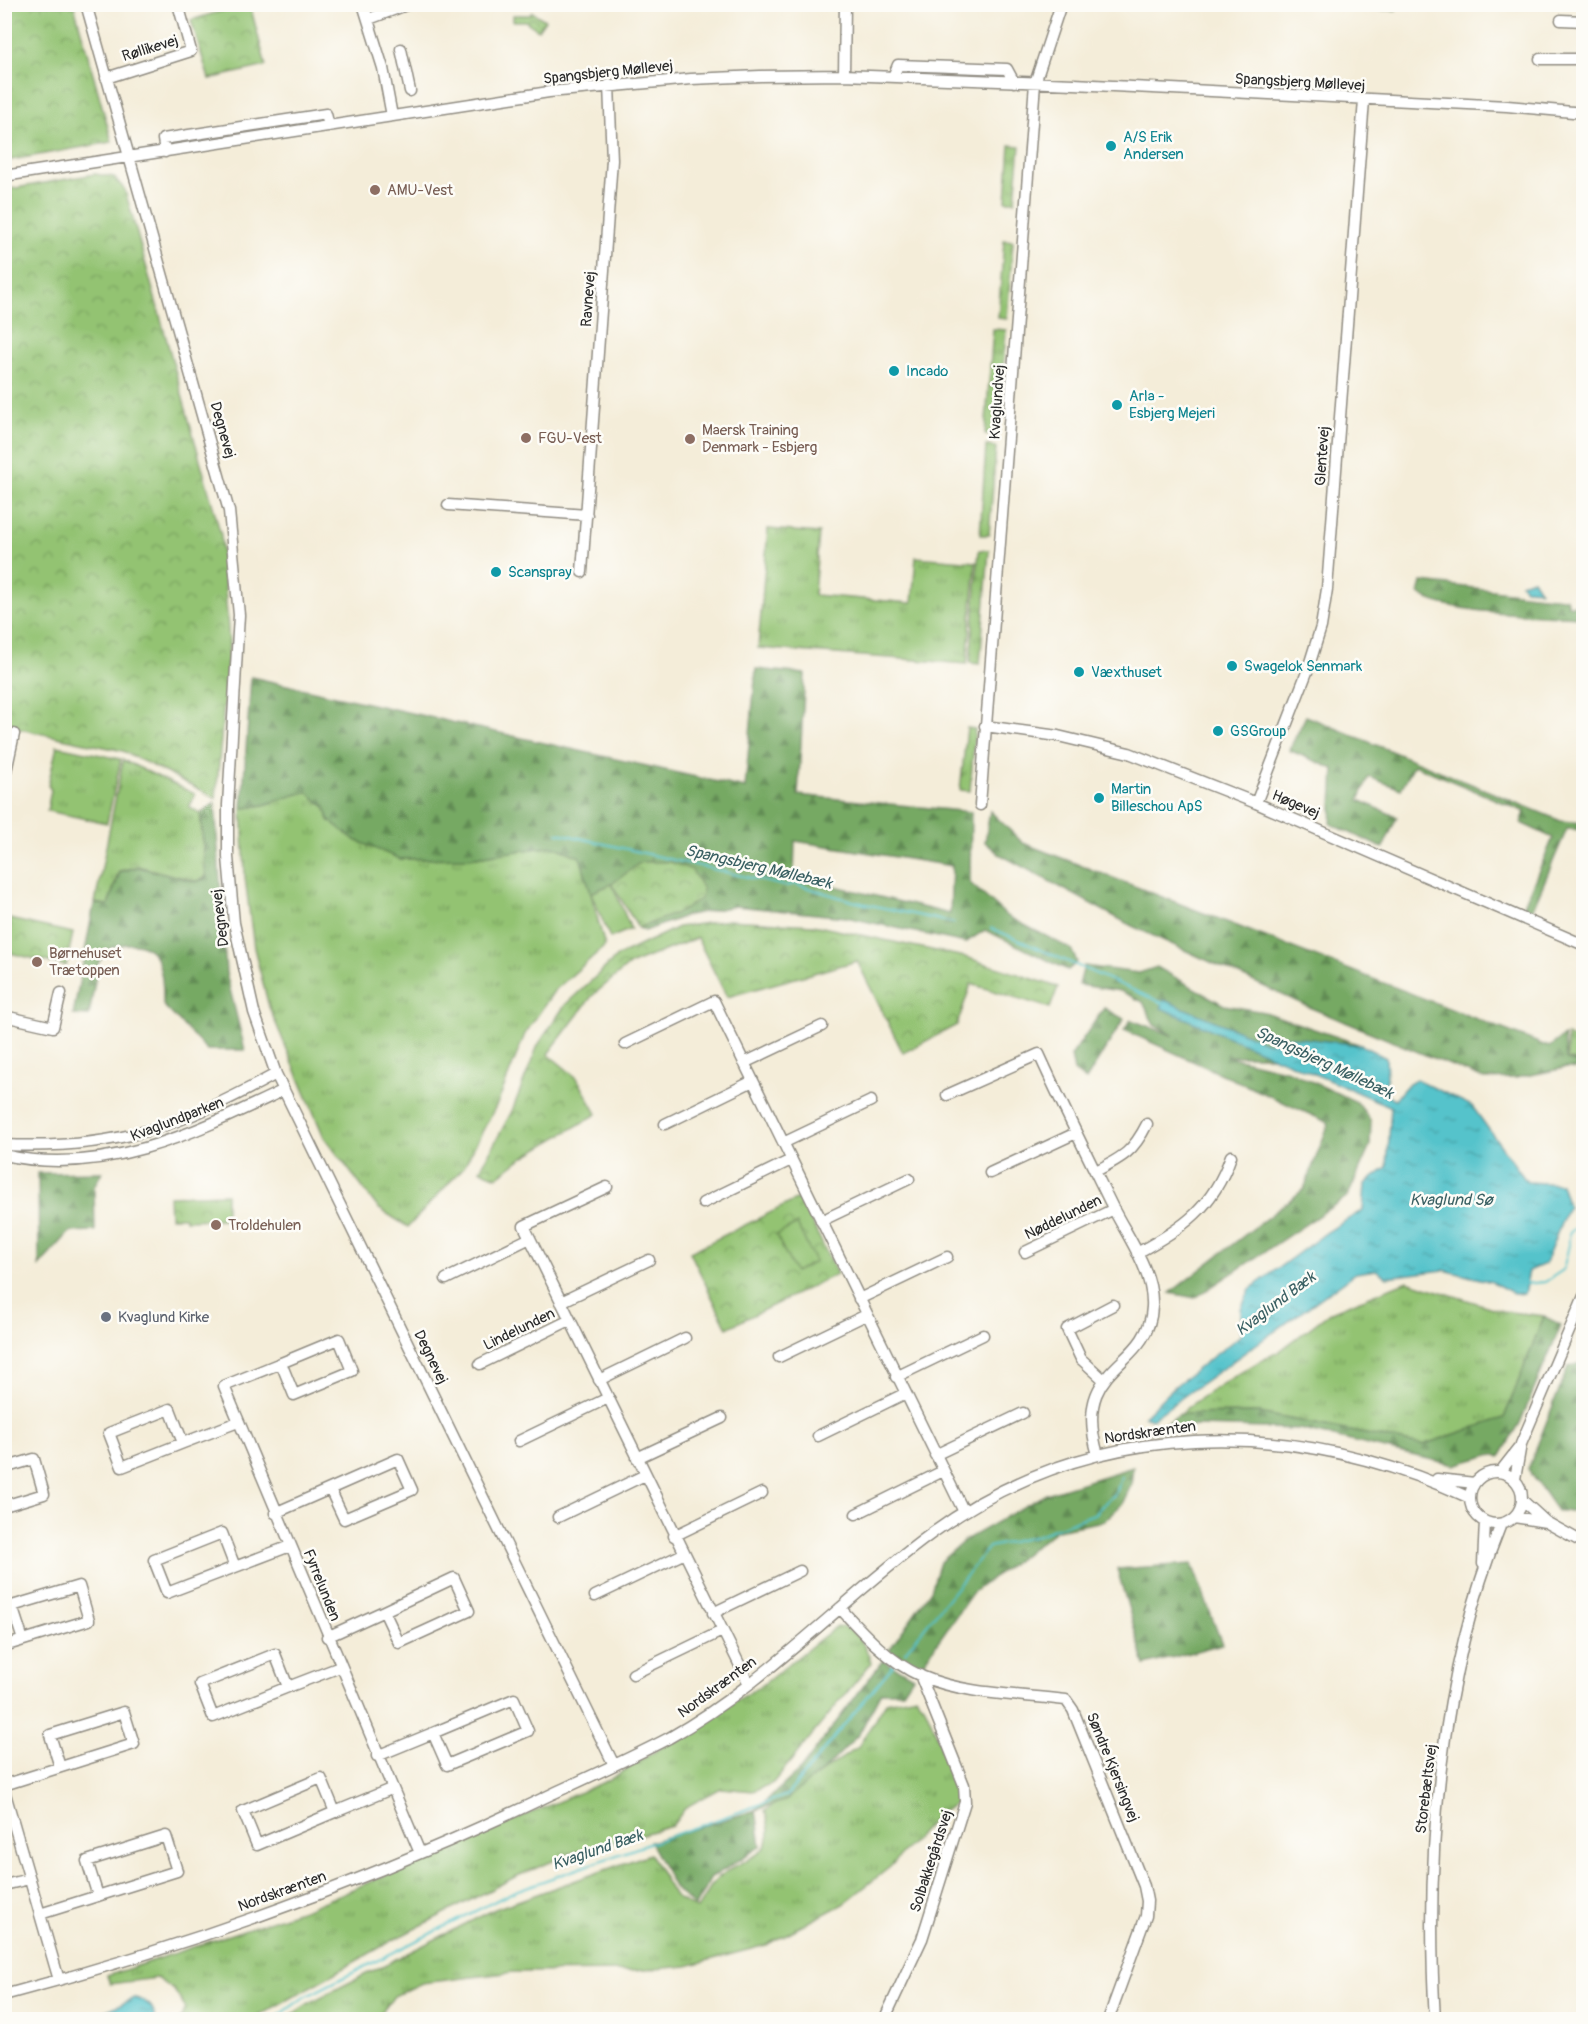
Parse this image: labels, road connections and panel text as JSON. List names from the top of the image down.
{
  "streets": {
    "street": [
      "Røllikevej",
      "Spangsbjerg Møllevej",
      "Ravnevej",
      "Kvaglundvej",
      "Degnevej",
      "Glentevej",
      "Høgevej",
      "Kvaglundparken",
      "Nøddelunden",
      "Lindelunden",
      "Nordskrænten",
      "Fyrrelunden",
      "Søndre Kjersingvej",
      "Storebæltsvej",
      "Solbakkegårdsvej"
    ]
  },
  "crossings": [
    ["Røllikevej", "Degnevej"],
    ["Spangsbjerg Møllevej", "Ravnevej"],
    ["Spangsbjerg Møllevej", "Kvaglundvej"],
    ["Spangsbjerg Møllevej", "Degnevej"],
    ["Spangsbjerg Møllevej", "Glentevej"],
    ["Kvaglundvej", "Høgevej"],
    ["Degnevej", "Kvaglundparken"],
    ["Degnevej", "Nordskrænten"],
    ["Glentevej", "Høgevej"],
    ["Nøddelunden", "Nordskrænten"],
    ["Lindelunden", "Nordskrænten"],
    ["Nordskrænten", "Fyrrelunden"],
    ["Nordskrænten", "Søndre Kjersingvej"],
    ["Nordskrænten", "Storebæltsvej"],
    ["Søndre Kjersingvej", "Solbakkegårdsvej"]
  ],
  "water": ["Spangsbjerg Møllebæk", "Kvaglund Sø", "Kvaglund Bæk"],
  "places": [
    "A/S Erik Andersen",
    "AMU-Vest",
    "Incado",
    "Arla - Esbjerg Mejeri",
    "FGU-Vest",
    "Maersk Training Denmark - Esbjerg",
    "Scanspray",
    "Swagelok Senmark",
    "Væxthuset",
    "GSGroup",
    "Martin Billeschou ApS",
    "Børnehuset Trætoppen",
    "Troldehulen",
    "Kvaglund Kirke"
  ]
}
